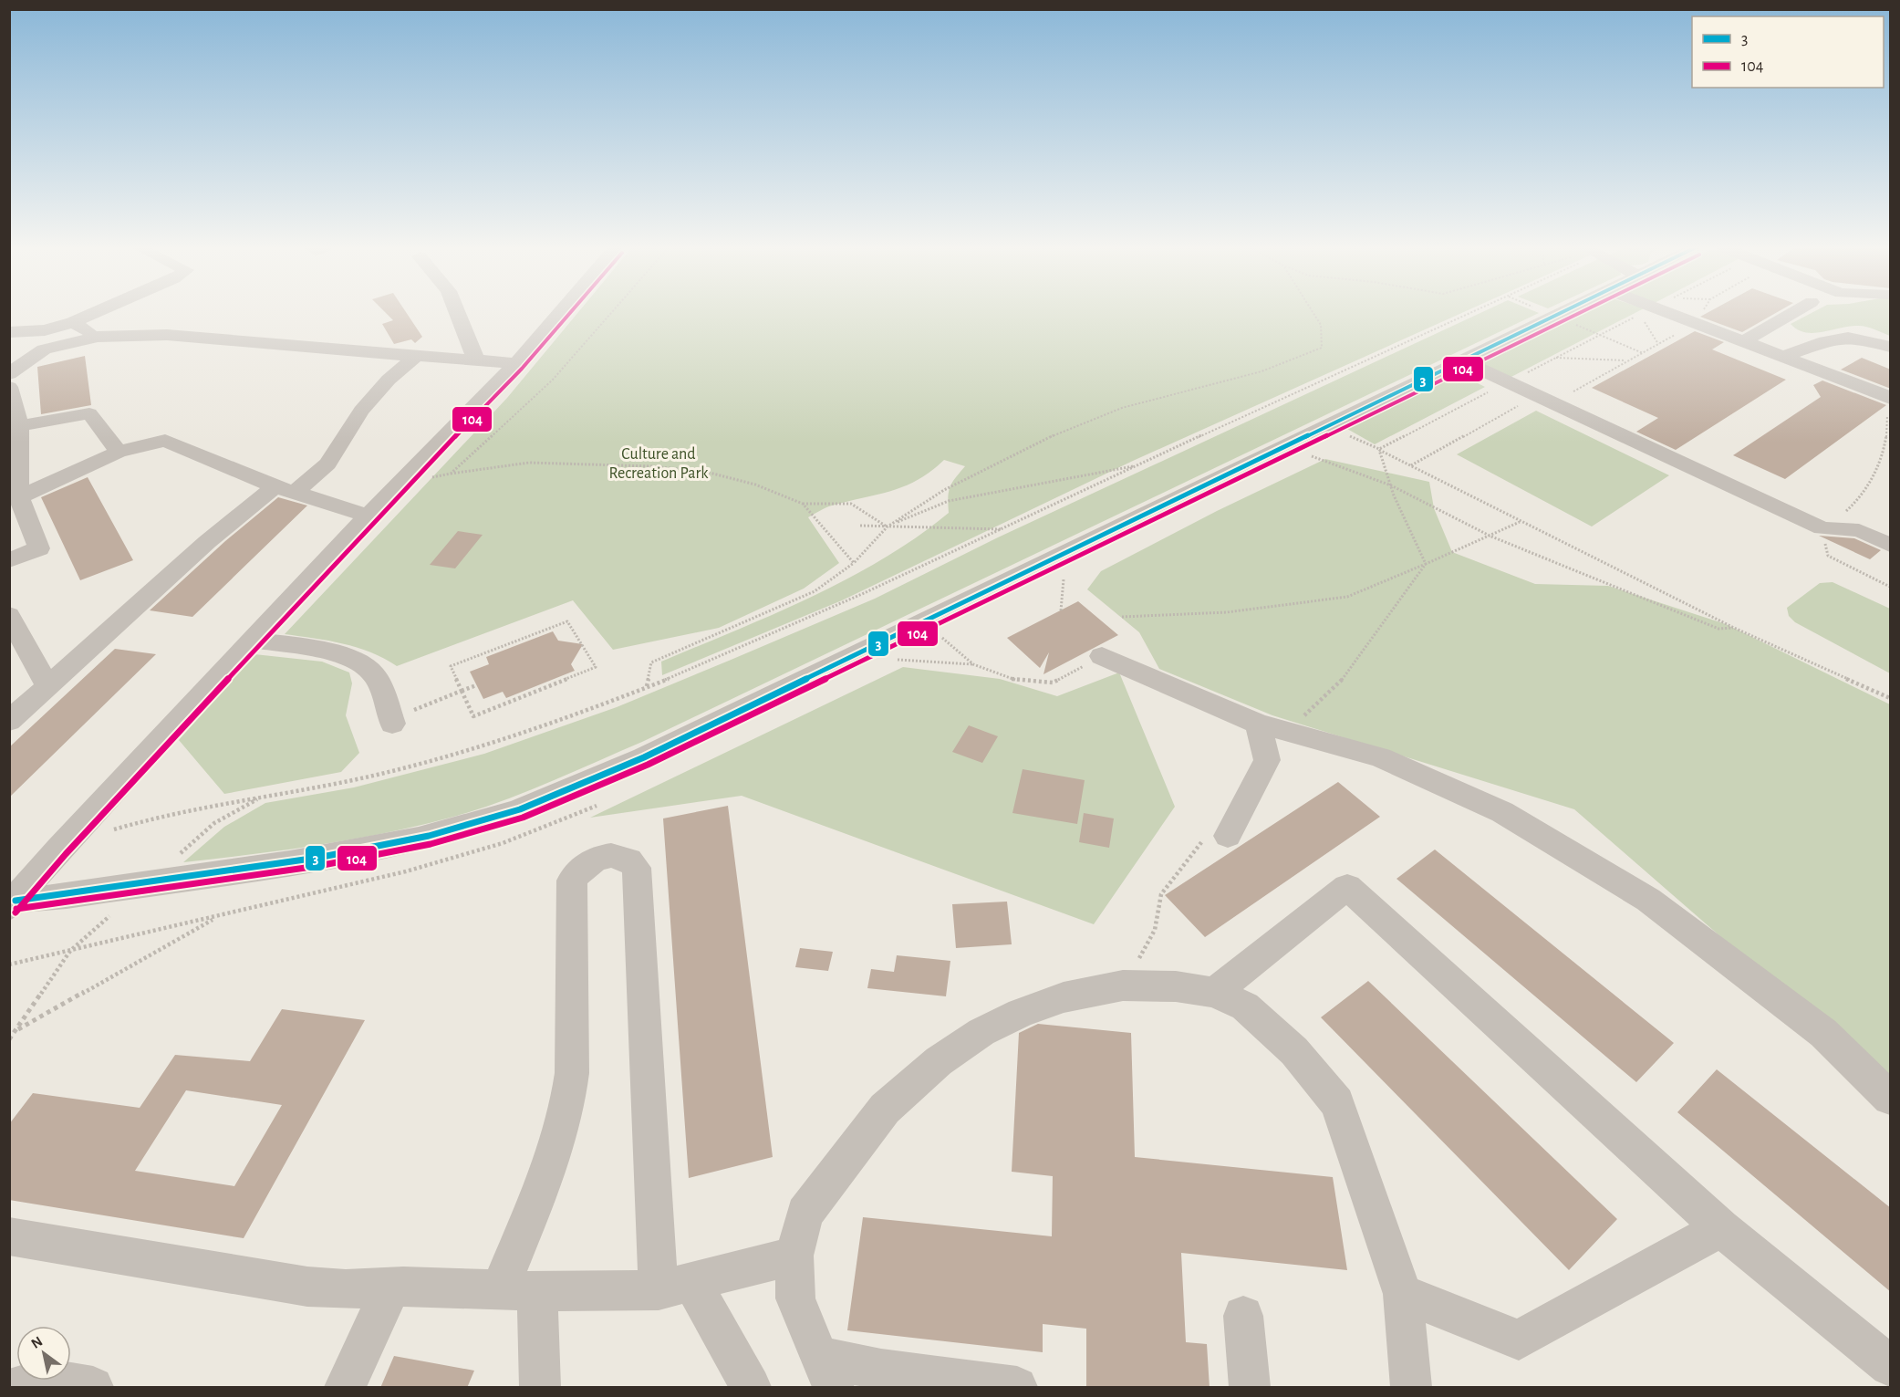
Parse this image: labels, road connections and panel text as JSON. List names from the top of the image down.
{
  "parks": ["Culture and Recreation Park"],
  "lines": ["transit line 3", "transit line 104"],
  "legend": ["3", "104"],
  "north": "top left"
}
